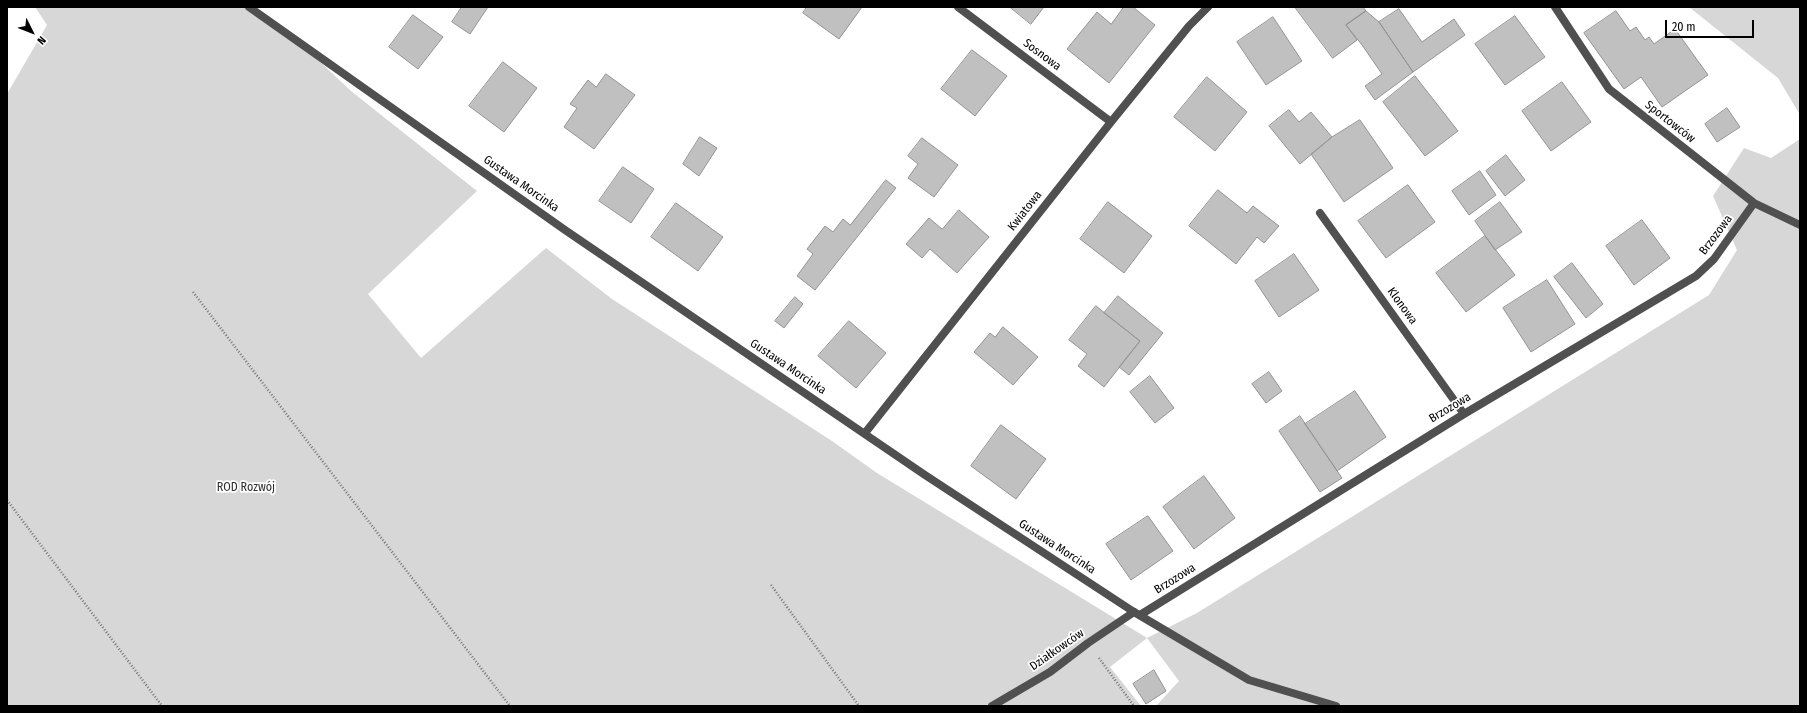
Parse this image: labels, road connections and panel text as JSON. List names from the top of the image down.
{
  "streets": {
    "street": [
      "Sosnowa",
      "Sportowców",
      "Gustawa Morcinka",
      "Kwiatowa",
      "Brzozowa",
      "Klonowa",
      "Działkowców"
    ]
  },
  "crossings": [
    ["Sosnowa", "Kwiatowa"],
    ["Sportowców", "Brzozowa"],
    ["Gustawa Morcinka", "Kwiatowa"],
    ["Gustawa Morcinka", "Brzozowa"],
    ["Gustawa Morcinka", "Działkowców"],
    ["Brzozowa", "Klonowa"],
    ["Brzozowa", "Działkowców"]
  ],
  "parks": ["ROD Rozwój"],
  "scale_bar": "20 m",
  "north": "bottom right"
}
